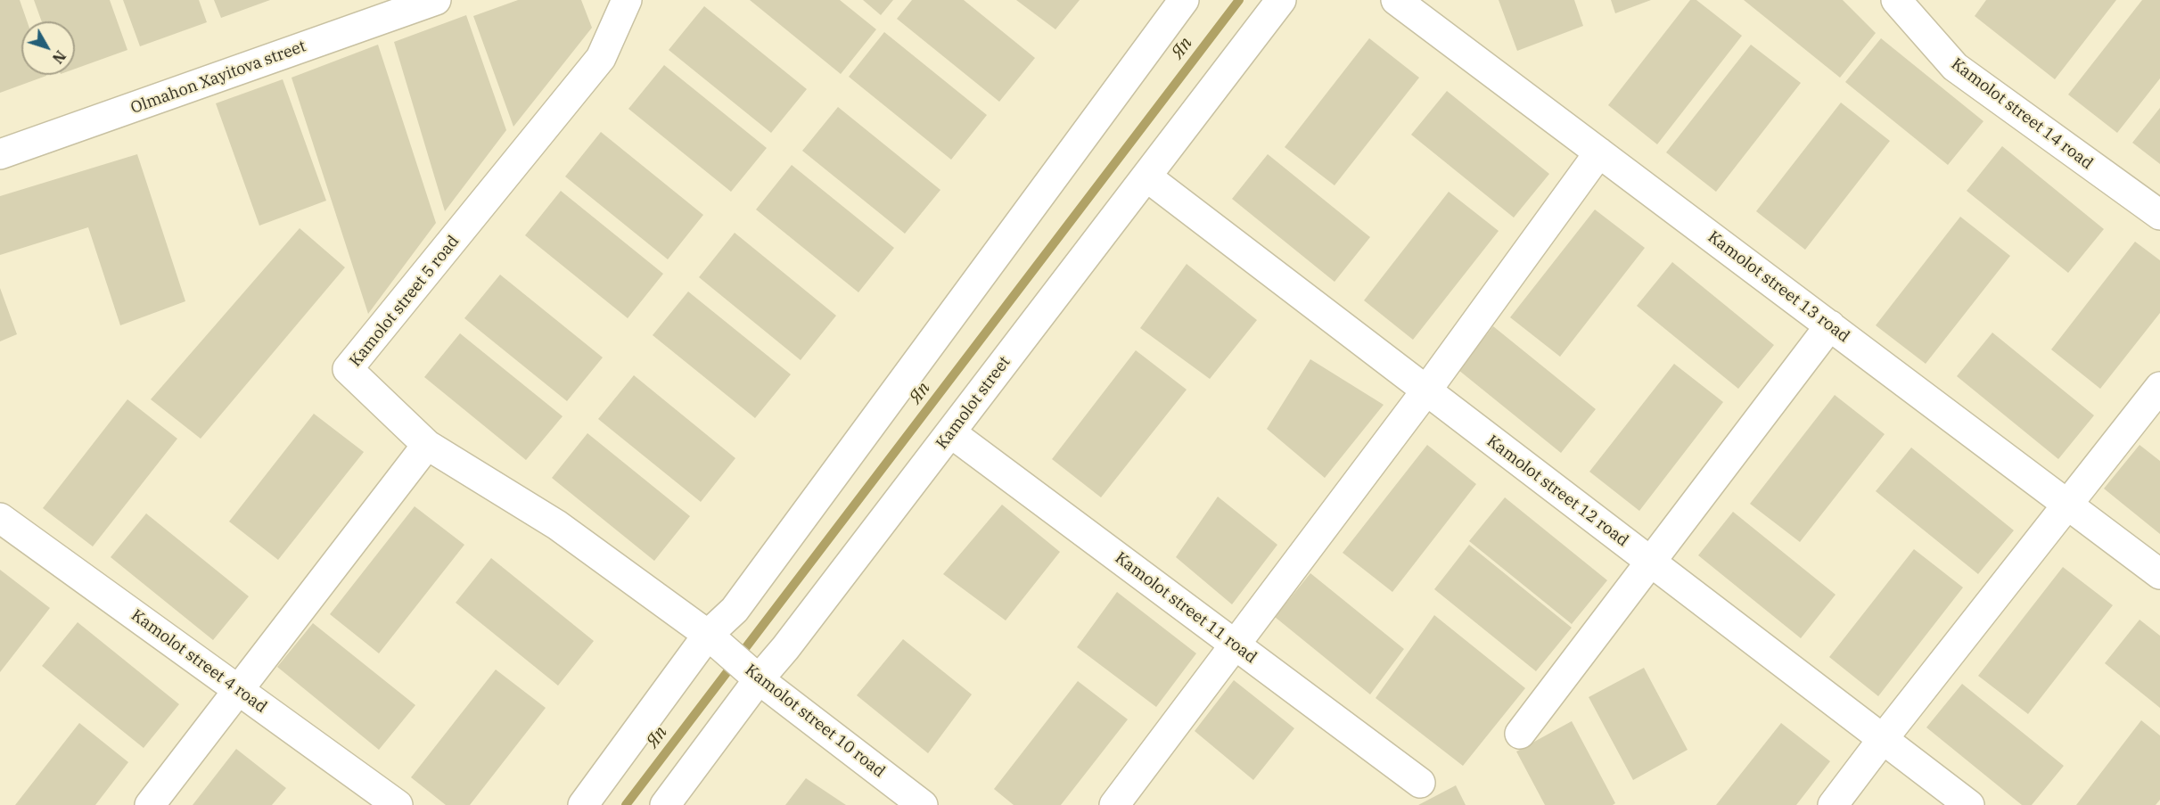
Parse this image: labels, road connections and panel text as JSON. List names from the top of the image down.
{
  "streets": {
    "street": [
      "Olmahon Xayitova street",
      "Kamolot street 14 road",
      "Kamolot street 13 road",
      "Kamolot street 5 road",
      "Kamolot street",
      "Kamolot street 12 road",
      "Kamolot street 11 road",
      "Kamolot street 4 road",
      "Kamolot street 10 road"
    ]
  },
  "crossings": [
    ["Kamolot street 5 road", "Kamolot street 10 road"],
    ["Kamolot street", "Kamolot street 12 road"],
    ["Kamolot street", "Kamolot street 11 road"],
    ["Kamolot street", "Kamolot street 10 road"]
  ],
  "water": ["Яп"],
  "north": "bottom right"
}
